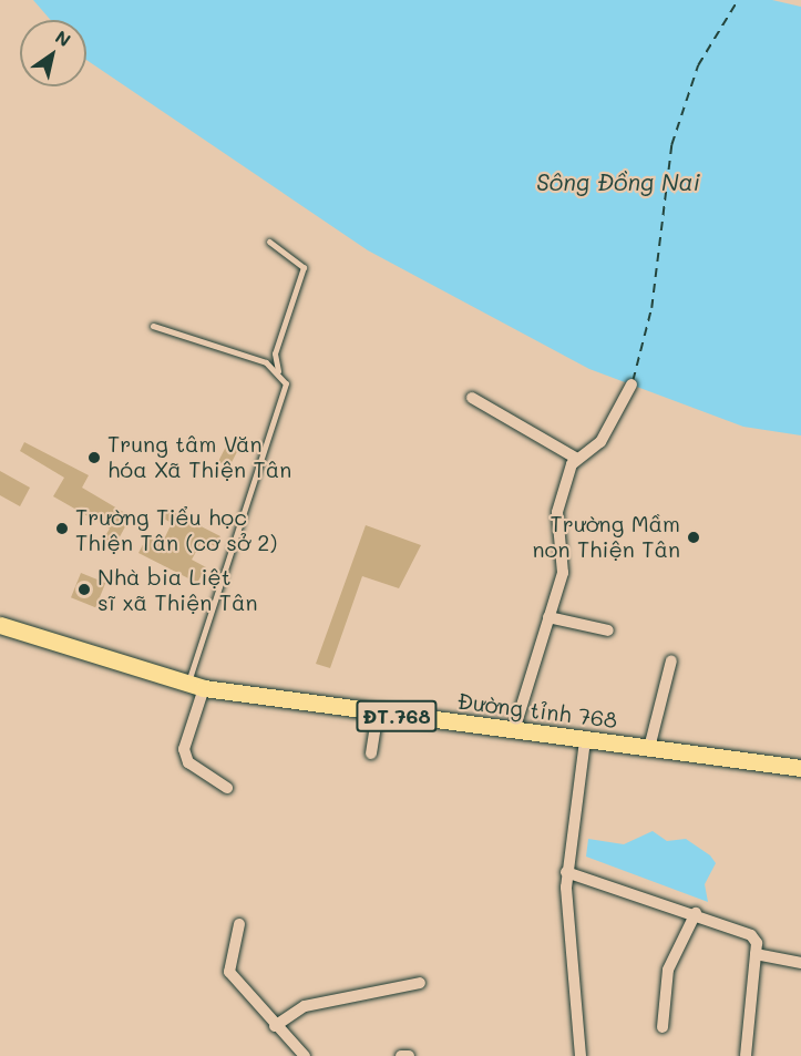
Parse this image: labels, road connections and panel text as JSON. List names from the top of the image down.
{
  "streets": {
    "main road": ["Đường tỉnh 768", "ĐT.768"]
  },
  "water": ["Sông Đồng Nai"],
  "places": [
    "Trung tâm Văn hóa Xã Thiện Tân",
    "Trường Tiểu học Thiện Tân (cơ sở 2)",
    "Trường Mầm non Thiện Tân",
    "Nhà bia Liệt sĩ xã Thiện Tân"
  ],
  "north": "top right"
}
